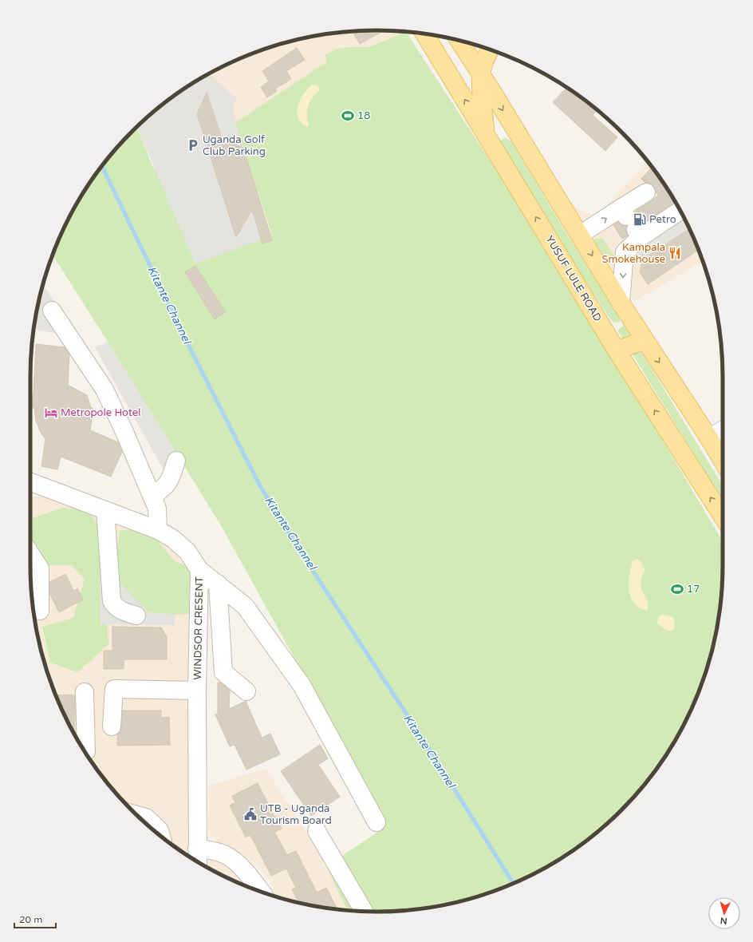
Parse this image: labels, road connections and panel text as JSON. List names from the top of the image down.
{
  "streets": {
    "main road": ["YUSUF LULE ROAD"],
    "street": ["WINDSOR CRESENT"]
  },
  "water": ["Kitante Channel"],
  "places": {
    "sports": ["18", "17"],
    "parking": ["Uganda Golf Club Parking"],
    "fuel station": ["Petro"],
    "restaurant": ["Kampala Smokehouse"],
    "hotel": ["Metropole Hotel"],
    "public building": ["UTB - Uganda Tourism Board"]
  },
  "scale_bar": "20 m",
  "north": "bottom"
}
